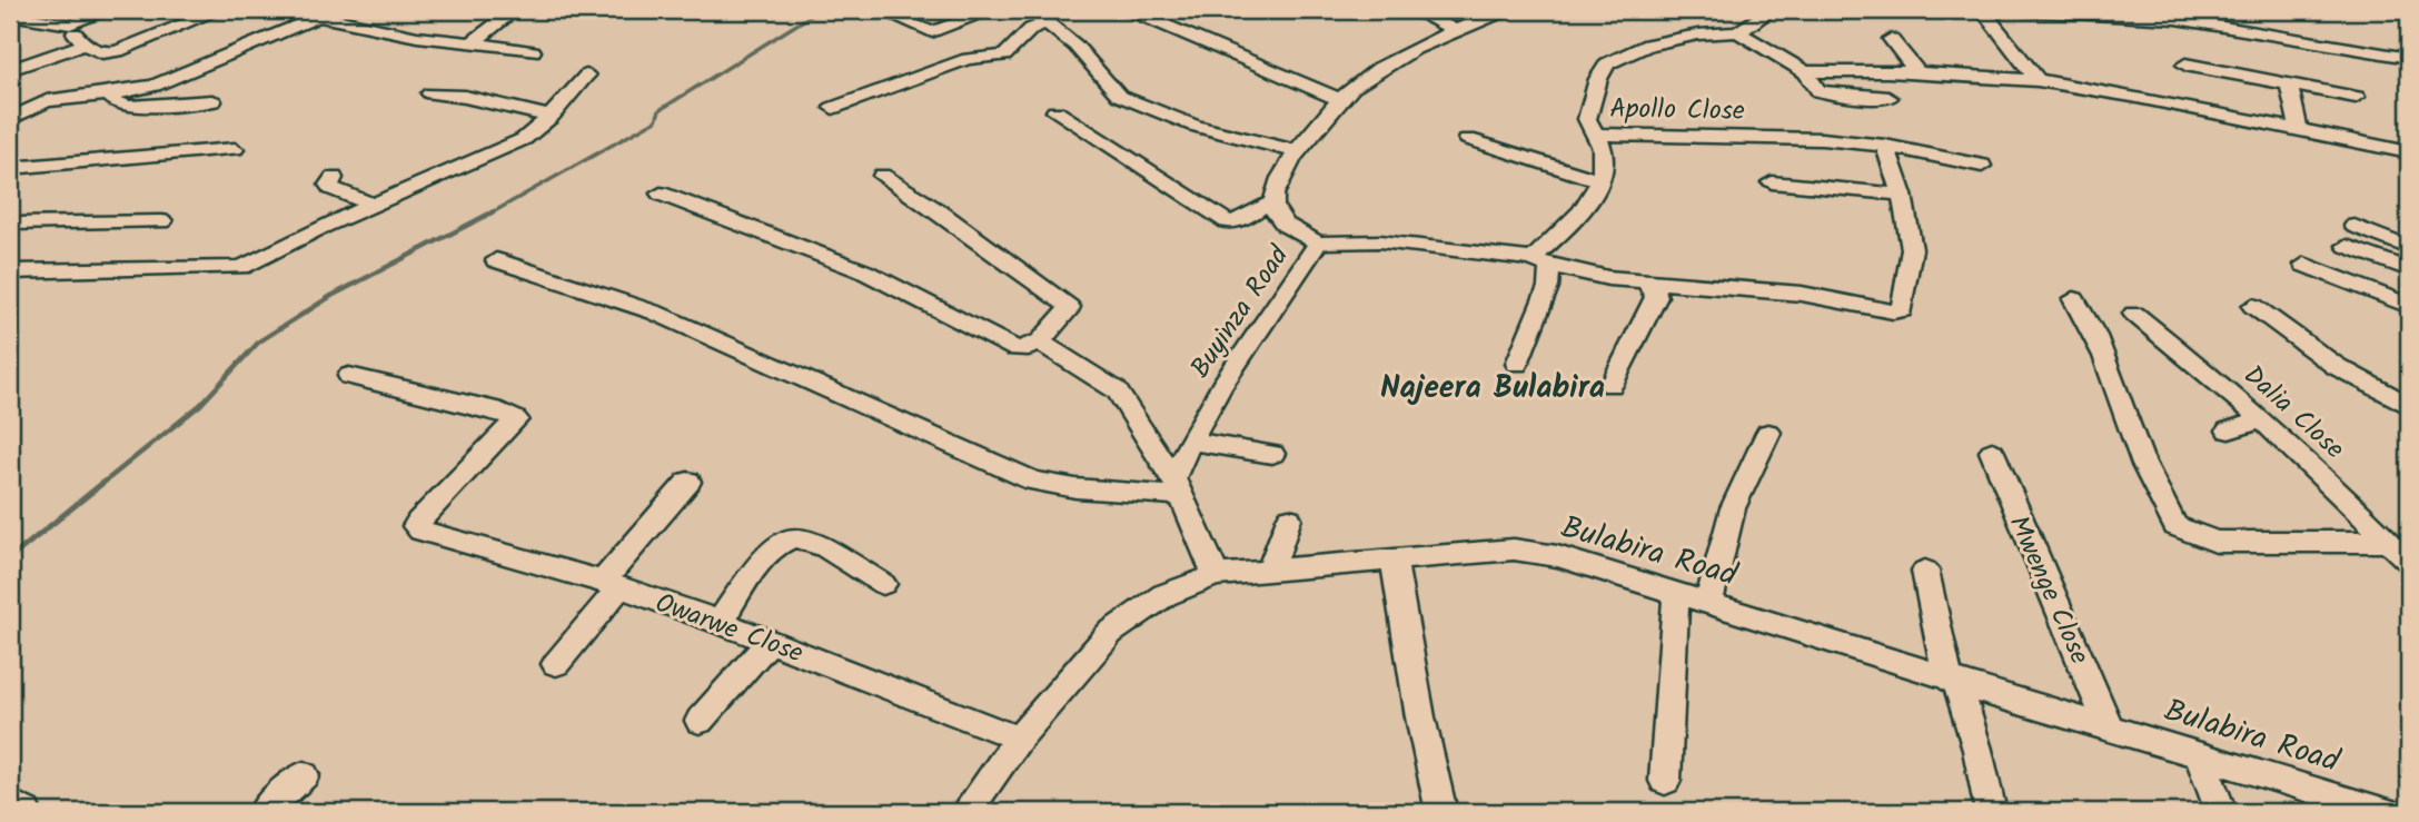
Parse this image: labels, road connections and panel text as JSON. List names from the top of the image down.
{
  "streets": {
    "street": [
      "Apollo Close",
      "Buyinza Road",
      "Dalia Close",
      "Bulabira Road",
      "Mwenge Close",
      "Owarwe Close"
    ]
  },
  "crossings": [
    ["Bulabira Road", "Mwenge Close"],
    ["Bulabira Road", "Owarwe Close"]
  ],
  "districts": ["Najeera Bulabira"]
}
